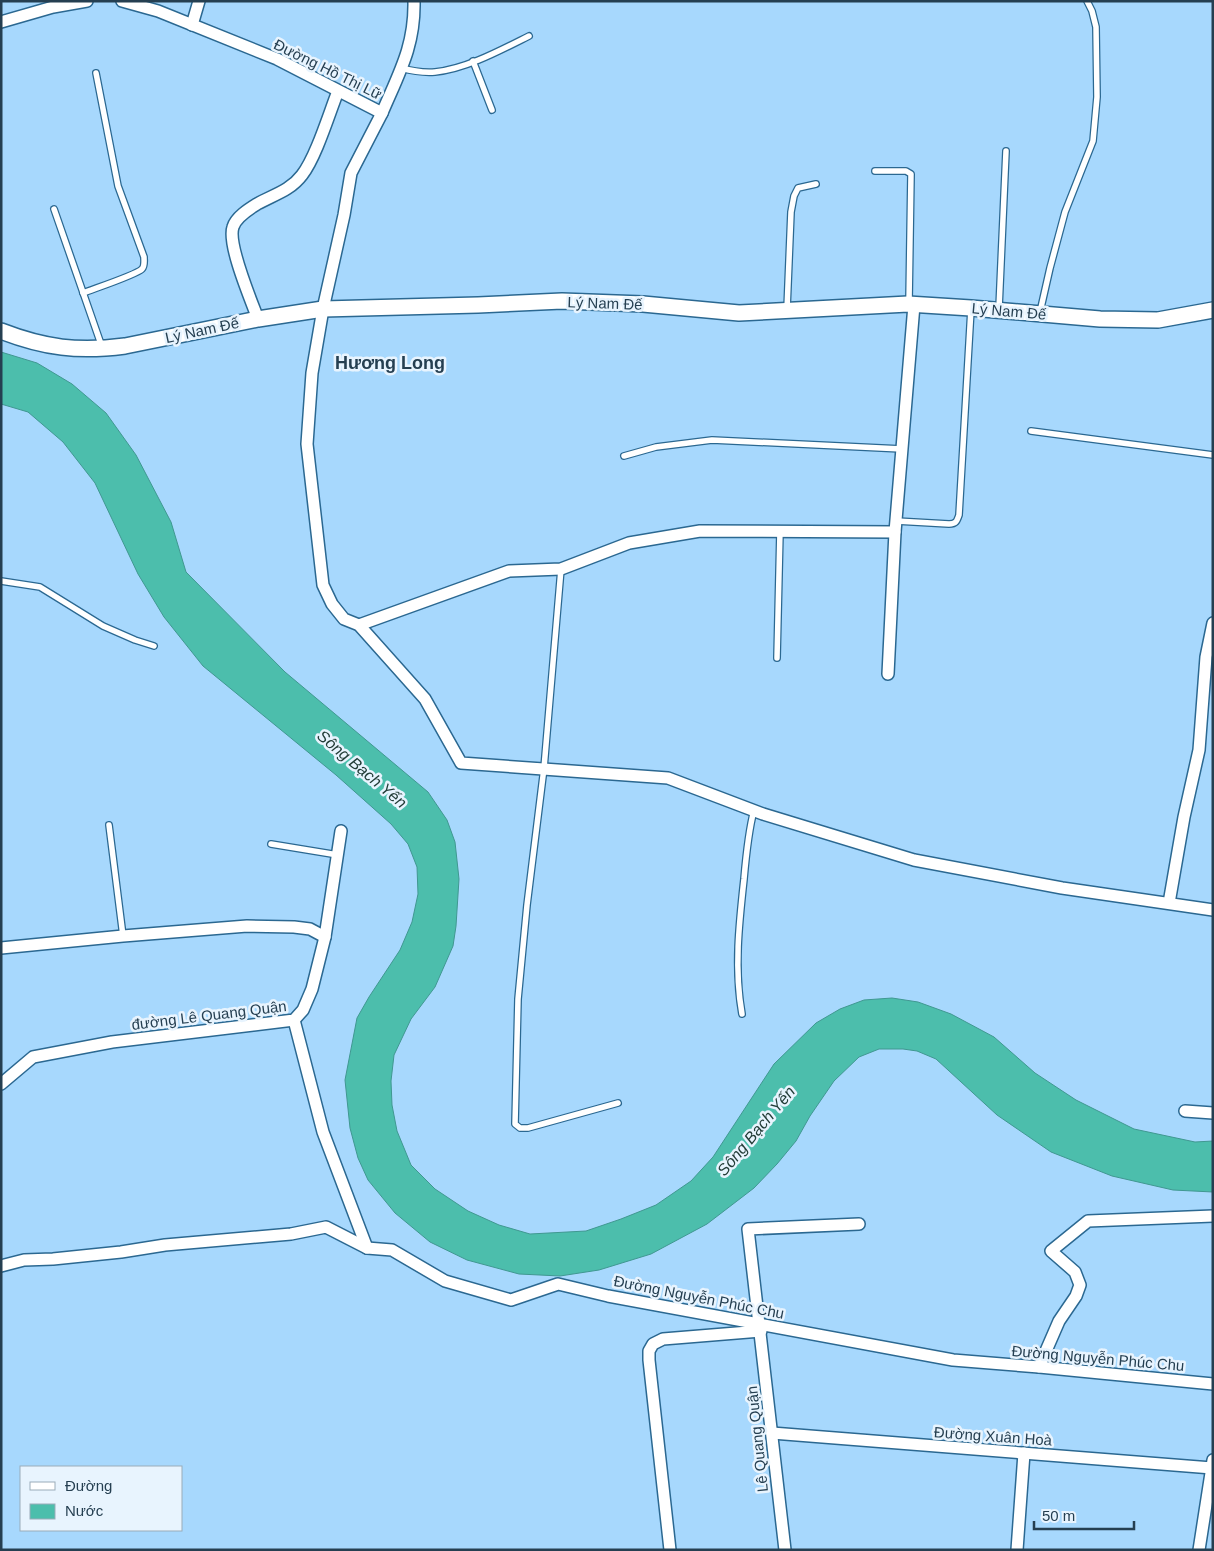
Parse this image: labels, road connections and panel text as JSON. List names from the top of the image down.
{
  "streets": {
    "street": [
      "Đường Hồ Thị Lữ",
      "Lý Nam Đế",
      "đường Lê Quang Quận",
      "Đường Nguyễn Phúc Chu",
      "Đường Xuân Hoà",
      "Lê Quang Quận"
    ]
  },
  "crossings": [
    ["Đường Hồ Thị Lữ", "Lý Nam Đế"],
    ["Đường Nguyễn Phúc Chu", "Lê Quang Quận"],
    ["Đường Xuân Hoà", "Lê Quang Quận"]
  ],
  "districts": ["Hương Long"],
  "water": ["Sông Bạch Yến"],
  "legend": ["Đường", "Nước"],
  "scale_bar": "50 m"
}
